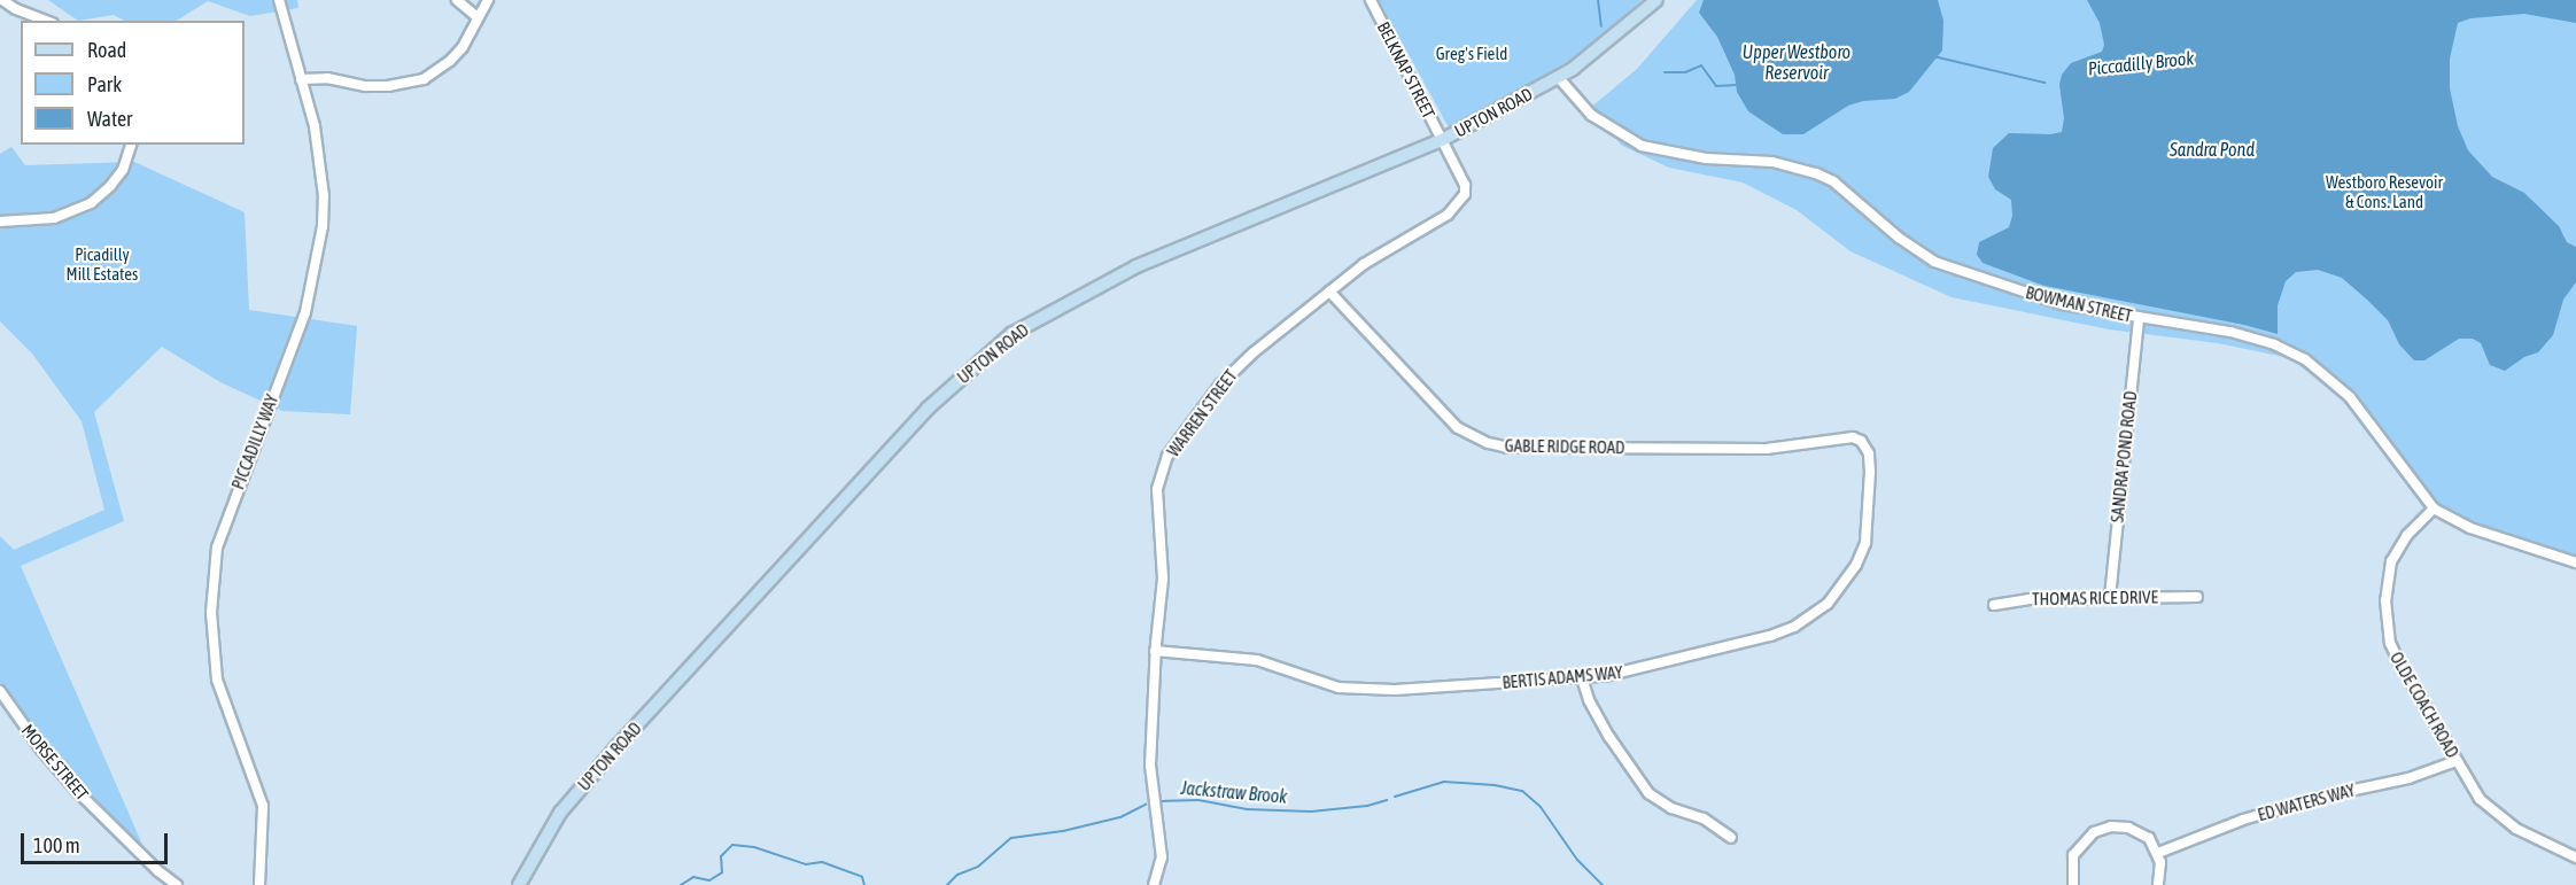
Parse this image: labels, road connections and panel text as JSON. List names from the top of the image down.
{
  "streets": {
    "main road": ["UPTON ROAD"],
    "street": [
      "BELKNAP STREET",
      "BOWMAN STREET",
      "WARREN STREET",
      "PICCADILLY WAY",
      "GABLE RIDGE ROAD",
      "SANDRA POND ROAD",
      "THOMAS RICE DRIVE",
      "BERTIS ADAMS WAY",
      "OLDE COACH ROAD",
      "MORSE STREET",
      "ED WATERS WAY"
    ]
  },
  "crossings": [
    ["BELKNAP STREET", "UPTON ROAD"],
    ["BELKNAP STREET", "WARREN STREET"],
    ["UPTON ROAD", "BOWMAN STREET"],
    ["UPTON ROAD", "WARREN STREET"],
    ["BOWMAN STREET", "SANDRA POND ROAD"],
    ["BOWMAN STREET", "OLDE COACH ROAD"],
    ["WARREN STREET", "GABLE RIDGE ROAD"],
    ["WARREN STREET", "BERTIS ADAMS WAY"],
    ["GABLE RIDGE ROAD", "BERTIS ADAMS WAY"],
    ["SANDRA POND ROAD", "THOMAS RICE DRIVE"],
    ["OLDE COACH ROAD", "ED WATERS WAY"]
  ],
  "water": [
    "Upper Westboro Reservoir",
    "Piccadilly Brook",
    "Sandra Pond",
    "Jackstraw Brook"
  ],
  "parks": ["Greg's Field", "Westboro Resevoir & Cons. Land", "Picadilly Mill Estates"],
  "legend": ["Road", "Park", "Water"],
  "scale_bar": "100 m"
}
